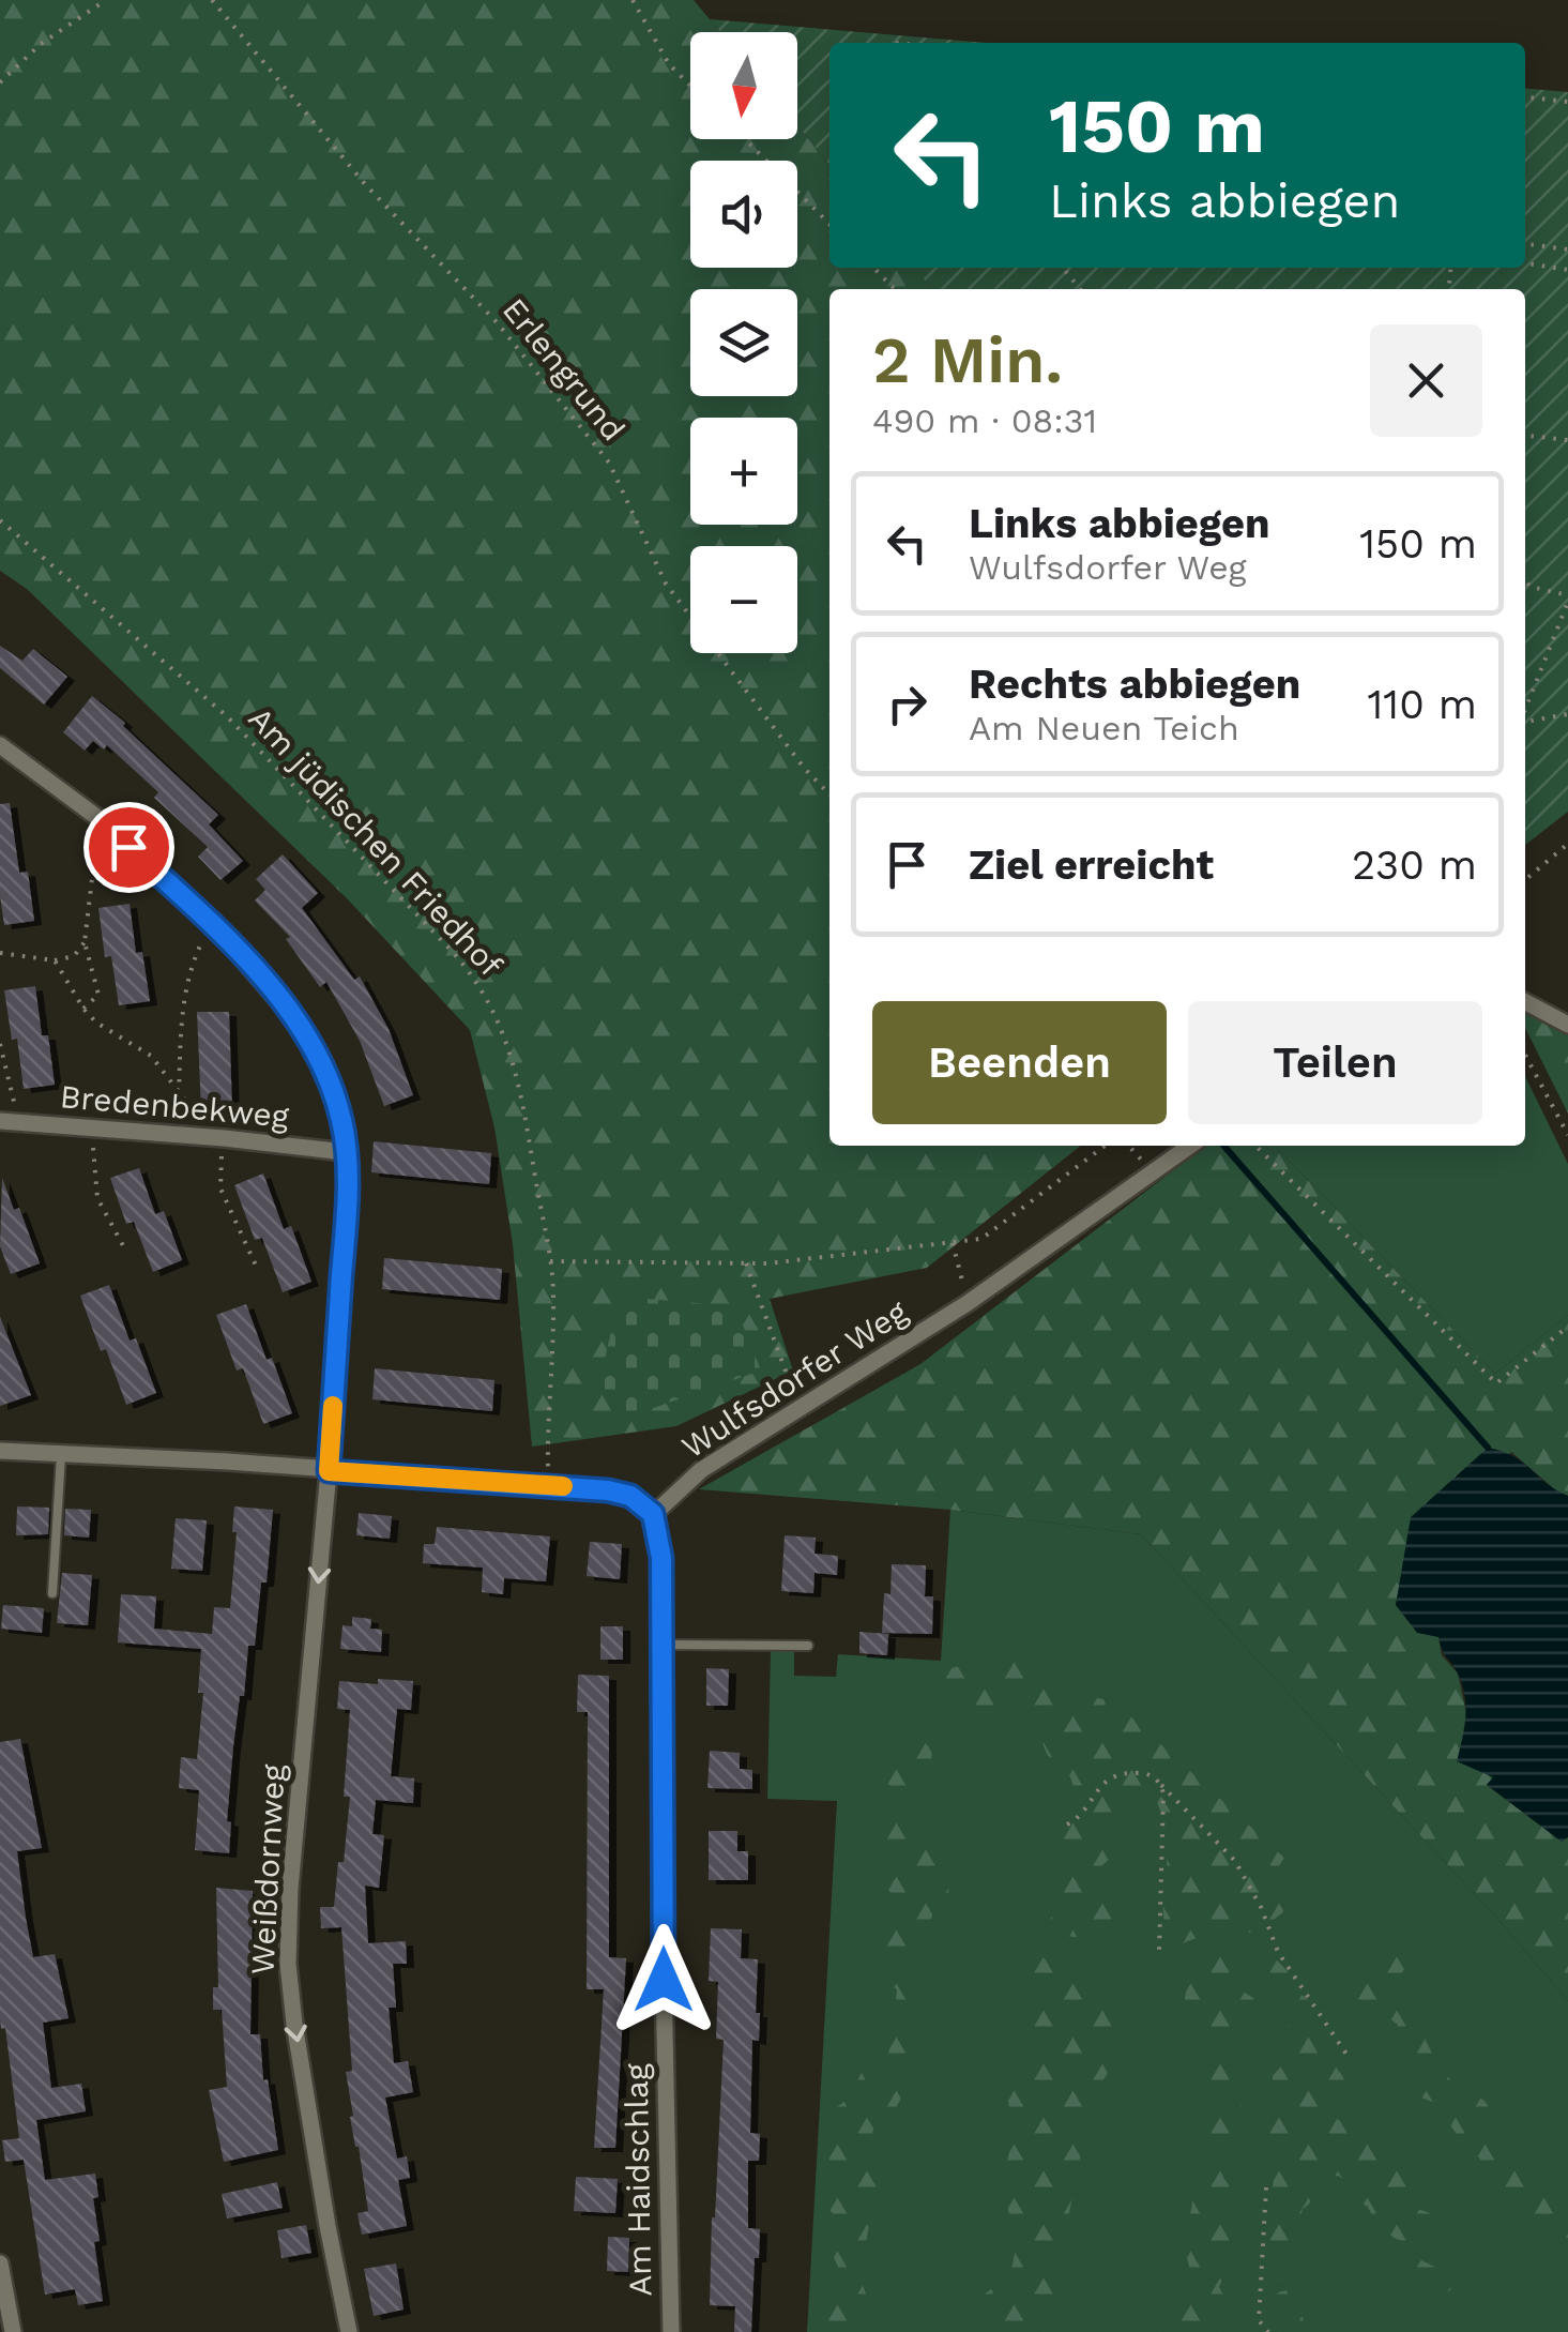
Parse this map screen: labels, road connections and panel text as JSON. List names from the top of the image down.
{
  "streets": {
    "street": [
      "Bredenbekweg",
      "Wulfsdorfer Weg",
      "Weißdornweg",
      "Am Haidschlag"
    ],
    "path": ["Erlengrund", "Am jüdischen Friedhof"]
  },
  "crossings": [
    ["Bredenbekweg", "Weißdornweg"],
    ["Wulfsdorfer Weg", "Am Haidschlag"]
  ],
  "one_way": ["Weißdornweg"],
  "north": "bottom",
  "page": {
    "map_buttons": ["+", "−"],
    "turn": ["150 m", "Links abbiegen"],
    "heading": ["2 Min.", "490 m · 08:31"],
    "list": [
      {
        "name": "Links abbiegen",
        "note": "Wulfsdorfer Weg",
        "value": "150 m"
      },
      {
        "name": "Rechts abbiegen",
        "note": "Am Neuen Teich",
        "value": "110 m"
      },
      {
        "name": "Ziel erreicht",
        "value": "230 m"
      }
    ],
    "buttons": ["Beenden", "Teilen"]
  }
}
